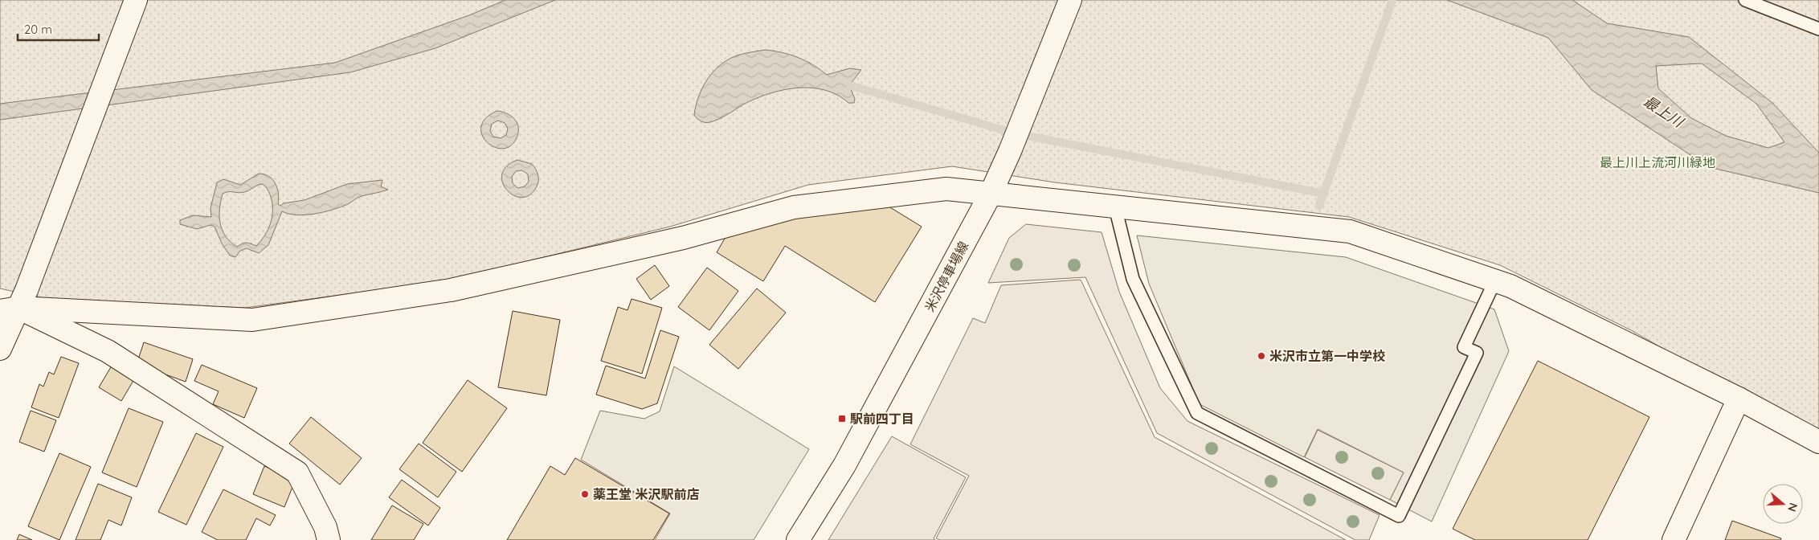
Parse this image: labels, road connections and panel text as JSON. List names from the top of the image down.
{
  "streets": {
    "street": ["米沢停車場線"]
  },
  "water": ["最上川"],
  "parks": ["最上川上流河川緑地"],
  "places": {
    "other": ["米沢市立第一中学校", "薬王堂 米沢駅前店"],
    "transit": ["駅前四丁目"]
  },
  "scale_bar": "20 m",
  "north": "right"
}
